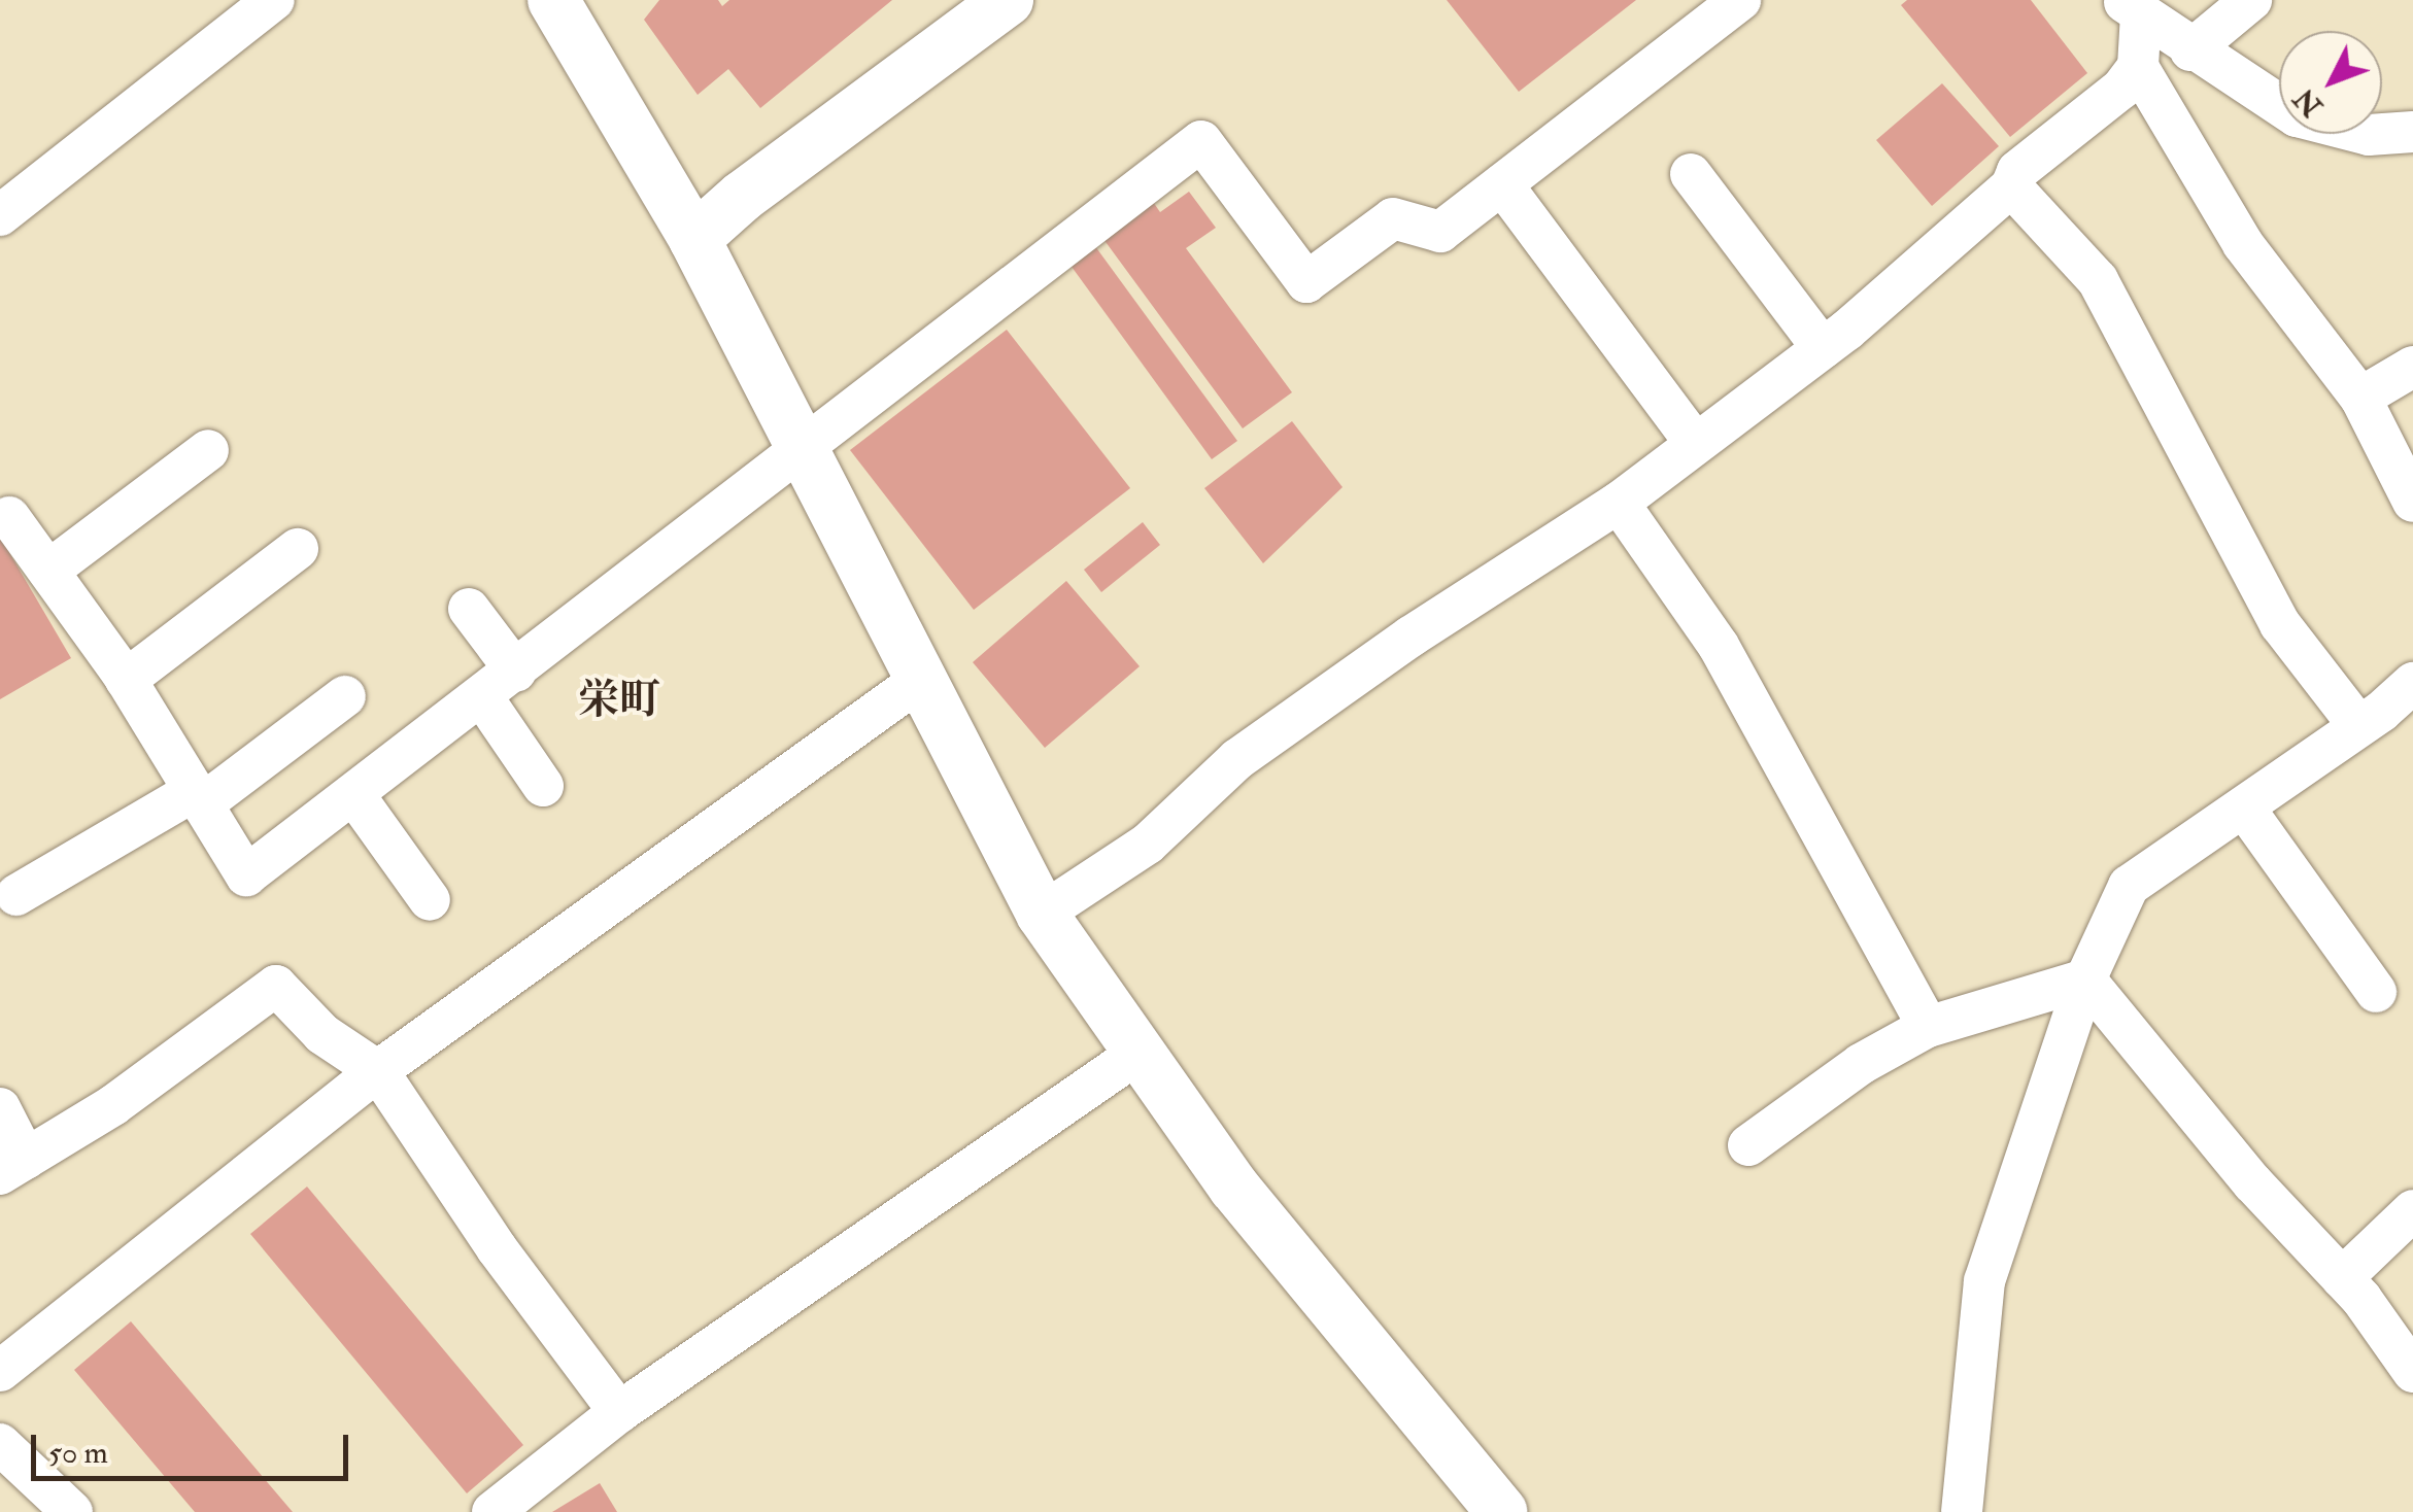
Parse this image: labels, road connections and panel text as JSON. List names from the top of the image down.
{
  "districts": ["栄町"],
  "scale_bar": "50 m",
  "north": "bottom left"
}
